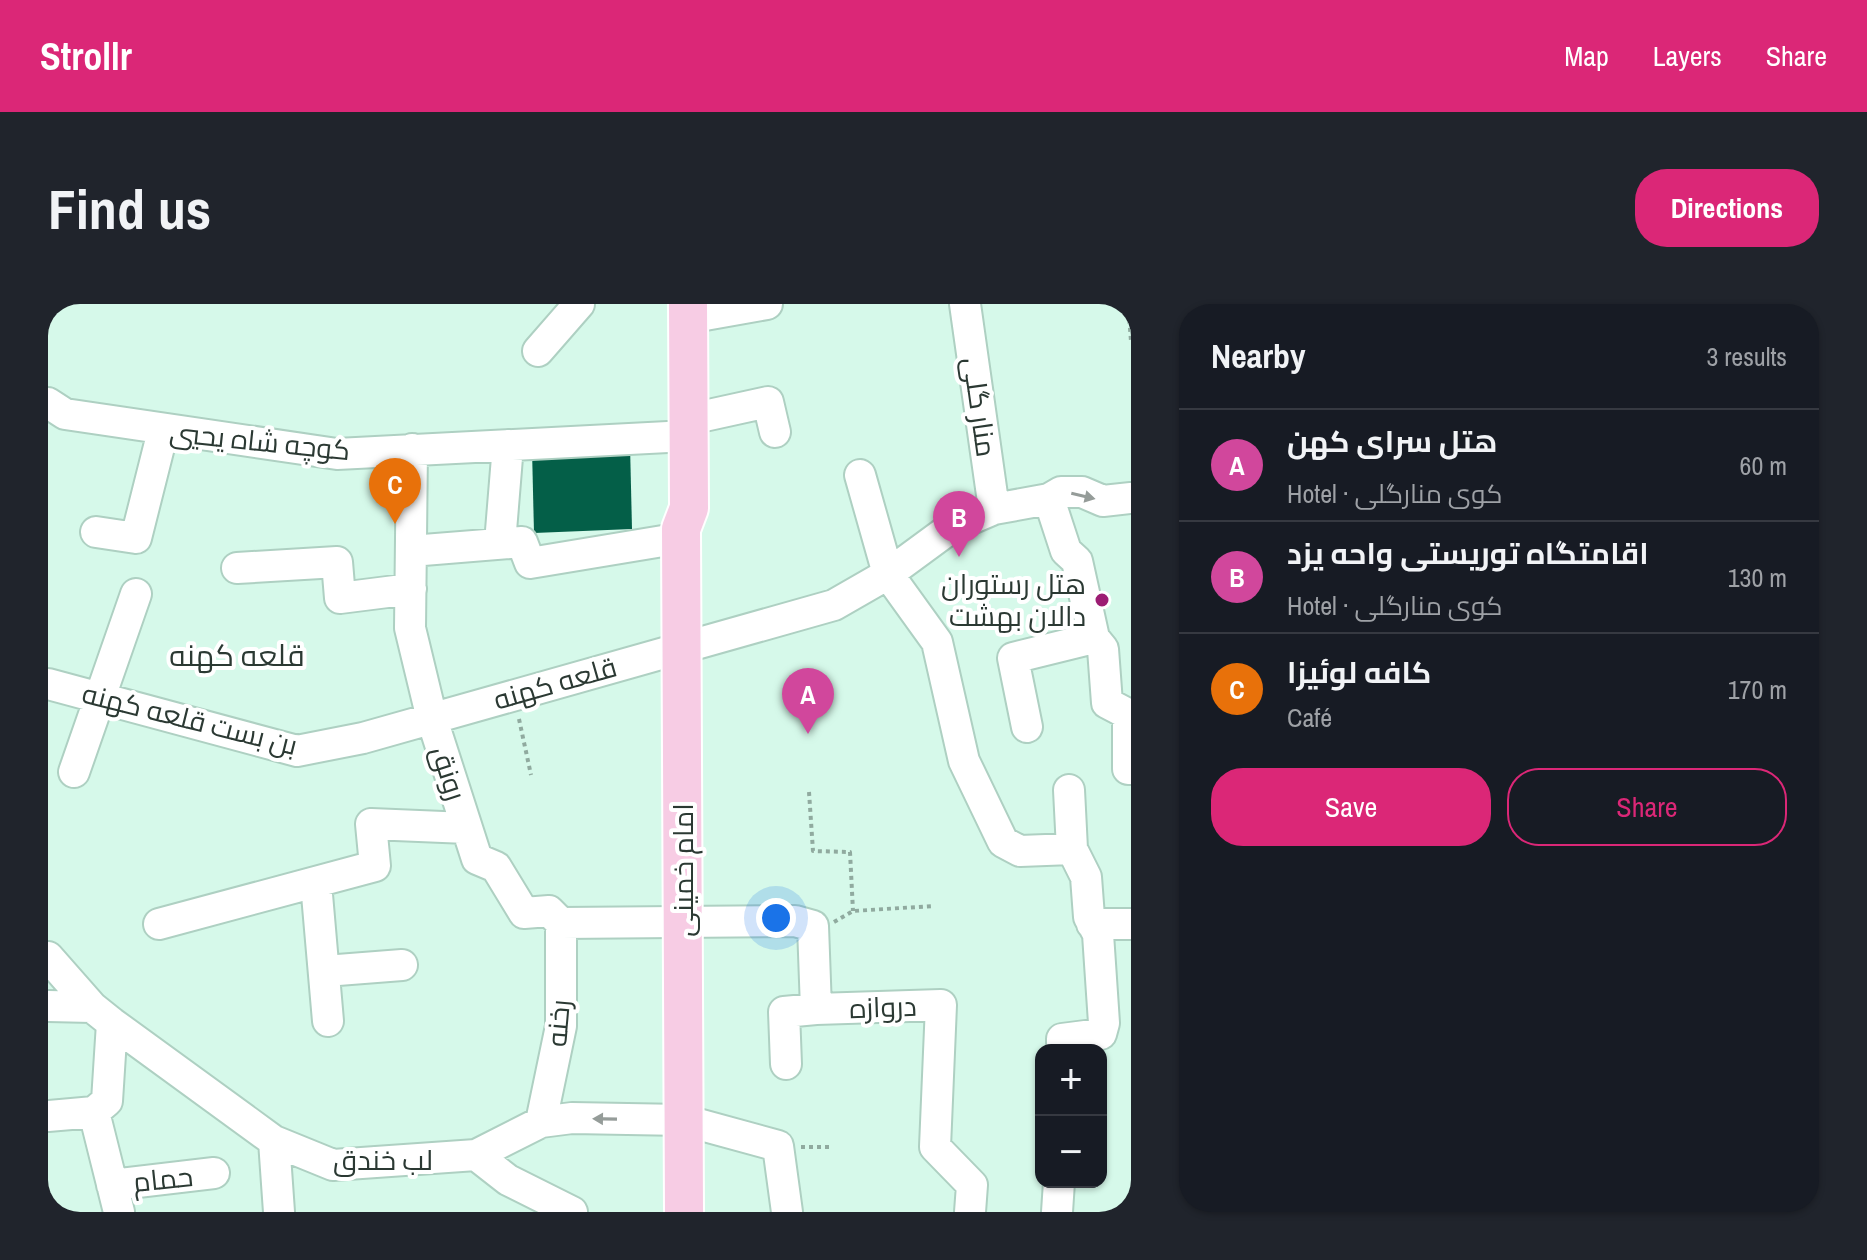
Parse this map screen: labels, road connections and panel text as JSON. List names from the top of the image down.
{
  "streets": {
    "main road": ["امام خمینی"],
    "street": [
      "منار گلی",
      "کوچه شاه يحيي",
      "قلعه کهنه",
      "بن بست قلعه کهنه",
      "رونق",
      "دروازه",
      "رخنه",
      "لب خندق",
      "حمام"
    ]
  },
  "crossings": [
    ["منار گلی", "قلعه کهنه"],
    ["کوچه شاه يحيي", "رونق"],
    ["کوچه شاه يحيي", "امام خمینی"],
    ["قلعه کهنه", "بن بست قلعه کهنه"],
    ["قلعه کهنه", "رونق"],
    ["قلعه کهنه", "امام خمینی"],
    ["بن بست قلعه کهنه", "رونق"],
    ["رونق", "امام خمینی"],
    ["رونق", "رخنه"],
    ["امام خمینی", "لب خندق"],
    ["رخنه", "لب خندق"]
  ],
  "districts": ["قلعه کهنه"],
  "places": ["هتل رستوران دالان بهشت"],
  "page": {
    "header": "Strollr",
    "nav": ["Map", "Layers", "Share"],
    "buttons": [
      "Directions",
      ["Save", "Share"]
    ],
    "title": "Find us",
    "heading": ["Nearby", "3 results"],
    "list": [
      {
        "mark": "A",
        "name": "هتل سرای کهن",
        "note": "Hotel · کوی منارگلی",
        "value": "60 m"
      },
      {
        "mark": "B",
        "name": "اقامتگاه توریستی واحه یزد",
        "note": "Hotel · کوی منارگلی",
        "value": "130 m"
      },
      {
        "mark": "C",
        "name": "کافه لوئیزا",
        "note": "Café",
        "value": "170 m"
      }
    ],
    "pins": ["C", "B", "A"],
    "map_buttons": ["+", "−"]
  }
}
